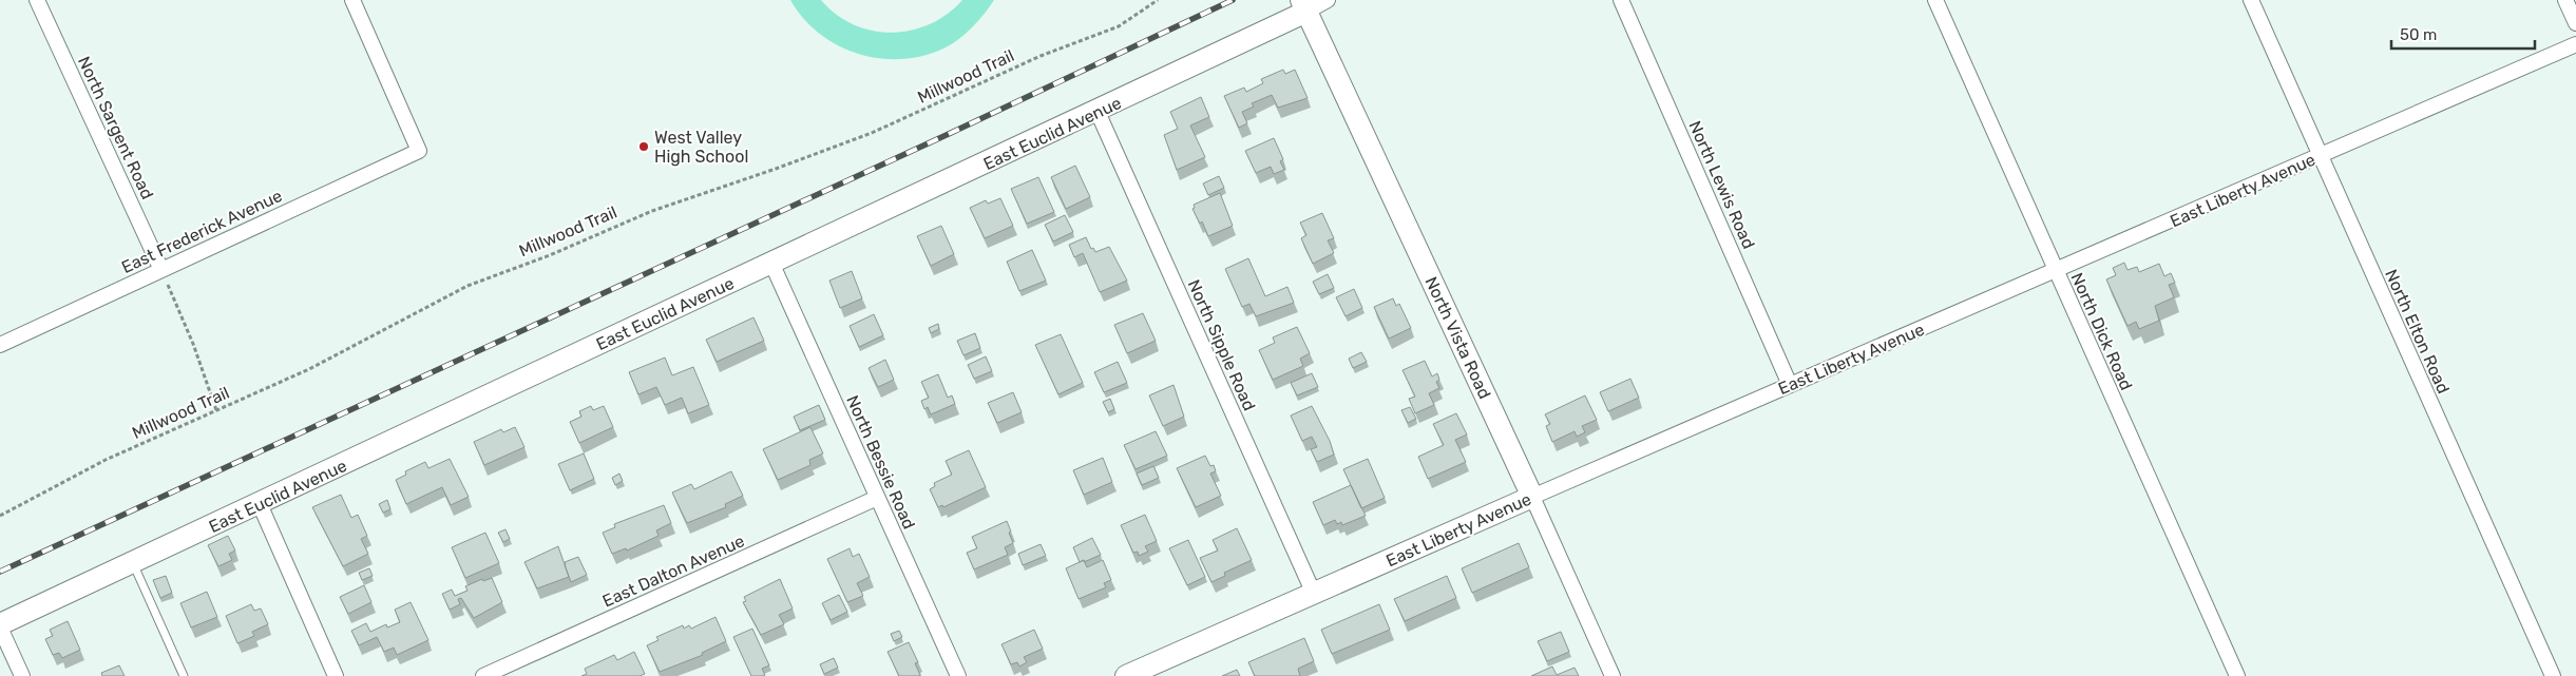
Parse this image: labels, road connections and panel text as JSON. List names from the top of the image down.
{
  "streets": {
    "street": [
      "North Sargent Road",
      "East Euclid Avenue",
      "North Lewis Road",
      "East Liberty Avenue",
      "East Frederick Avenue",
      "North Dick Road",
      "North Elton Road",
      "North Vista Road",
      "North Sipple Road",
      "North Bessie Road",
      "East Dalton Avenue"
    ],
    "path": ["Millwood Trail"]
  },
  "crossings": [
    ["North Sargent Road", "East Frederick Avenue"],
    ["East Euclid Avenue", "North Vista Road"],
    ["East Euclid Avenue", "North Sipple Road"],
    ["East Euclid Avenue", "North Bessie Road"],
    ["North Lewis Road", "East Liberty Avenue"],
    ["East Liberty Avenue", "North Dick Road"],
    ["East Liberty Avenue", "North Elton Road"],
    ["East Liberty Avenue", "North Vista Road"],
    ["East Liberty Avenue", "North Sipple Road"],
    ["North Bessie Road", "East Dalton Avenue"]
  ],
  "places": ["West Valley High School"],
  "scale_bar": "50 m"
}
